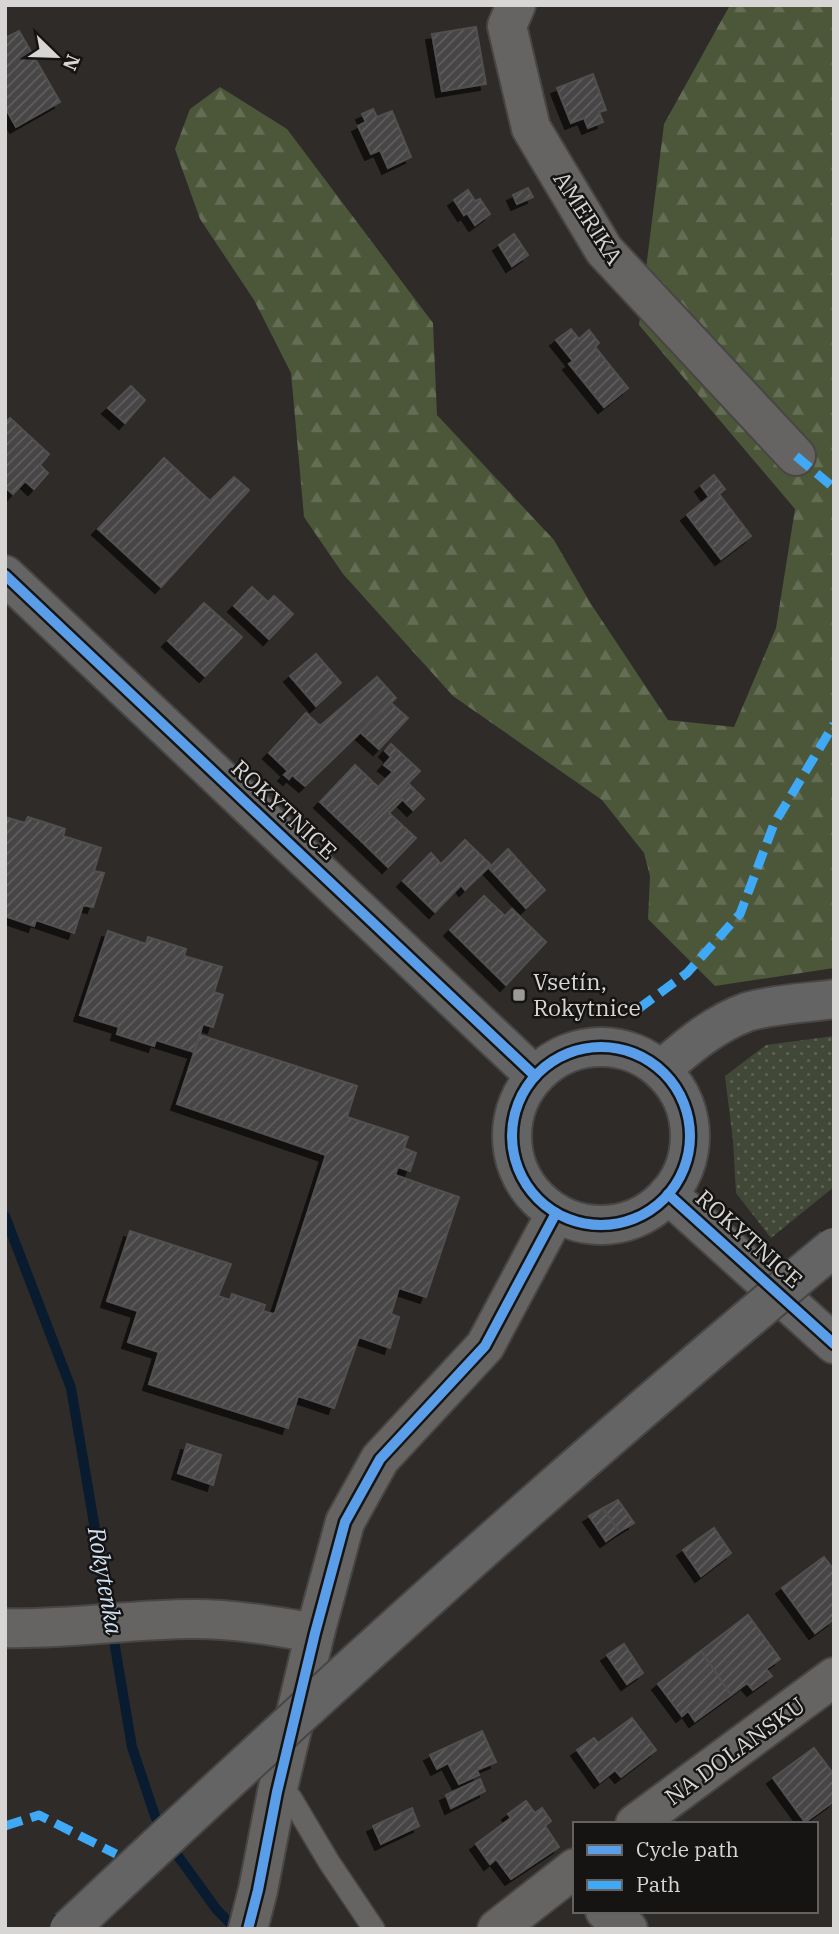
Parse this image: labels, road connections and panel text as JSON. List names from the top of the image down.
{
  "streets": {
    "main road": ["ROKYTNICE"],
    "street": ["AMERIKA", "NA DOLANSKU"]
  },
  "water": ["Rokytenka"],
  "places": {
    "transit": ["Vsetín, Rokytnice"]
  },
  "legend": ["Cycle path", "Path"],
  "north": "bottom right"
}
